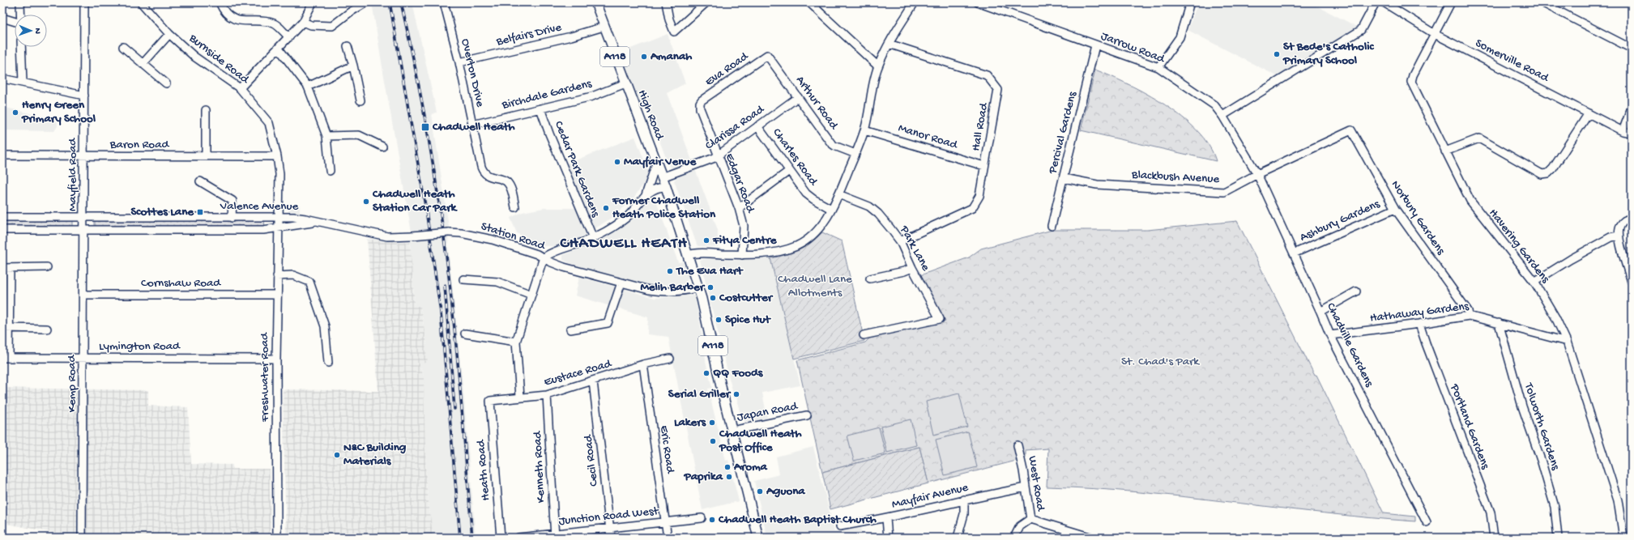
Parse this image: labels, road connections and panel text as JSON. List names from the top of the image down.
{
  "streets": {
    "main road": ["A118", "High Road"],
    "street": [
      "Belfairs Drive",
      "Jarrow Road",
      "Burnside Road",
      "Somerville Road",
      "Eva Road",
      "Overton Drive",
      "Birchdale Gardens",
      "Arthur Road",
      "Hall Road",
      "Clarissa Road",
      "Percival Gardens",
      "Manor Road",
      "Baron Road",
      "Charles Road",
      "Cedar Park Gardens",
      "Mayfield Road",
      "Blackbush Avenue",
      "Edgar Road",
      "Valence Avenue",
      "Norbury Gardens",
      "Ashbury Gardens",
      "Station Road",
      "Havering Gardens",
      "Park Lane",
      "Cornshaw Road",
      "Hathaway Gardens",
      "Chadville Gardens",
      "Lymington Road",
      "Eustace Road",
      "Freshwater Road",
      "Kemp Road",
      "Japan Road",
      "Portland Gardens",
      "Tolworth Gardens",
      "Eric Road",
      "Cecil Road",
      "Kenneth Road",
      "Heath Road",
      "West Road",
      "Mayfair Avenue",
      "Junction Road West"
    ]
  },
  "crossings": [
    ["Belfairs Drive", "Overton Drive"],
    ["Belfairs Drive", "High Road"],
    ["Jarrow Road", "Percival Gardens"],
    ["Jarrow Road", "Blackbush Avenue"],
    ["Jarrow Road", "Chadville Gardens"],
    ["Burnside Road", "Baron Road"],
    ["Burnside Road", "Valence Avenue"],
    ["Burnside Road", "Freshwater Road"],
    ["Somerville Road", "Havering Gardens"],
    ["Eva Road", "Arthur Road"],
    ["Eva Road", "Edgar Road"],
    ["Overton Drive", "Birchdale Gardens"],
    ["Birchdale Gardens", "High Road"],
    ["Birchdale Gardens", "Cedar Park Gardens"],
    ["Arthur Road", "Clarissa Road"],
    ["High Road", "Clarissa Road"],
    ["High Road", "Station Road"],
    ["High Road", "Japan Road"],
    ["Hall Road", "Manor Road"],
    ["Hall Road", "Park Lane"],
    ["Clarissa Road", "Charles Road"],
    ["Clarissa Road", "Edgar Road"],
    ["Percival Gardens", "Blackbush Avenue"],
    ["Baron Road", "Mayfield Road"],
    ["Mayfield Road", "Valence Avenue"],
    ["Mayfield Road", "Kemp Road"],
    ["Blackbush Avenue", "Norbury Gardens"],
    ["Blackbush Avenue", "Chadville Gardens"],
    ["Valence Avenue", "Station Road"],
    ["Valence Avenue", "Freshwater Road"],
    ["Valence Avenue", "Kemp Road"],
    ["Norbury Gardens", "Ashbury Gardens"],
    ["Norbury Gardens", "Hathaway Gardens"],
    ["Ashbury Gardens", "Chadville Gardens"],
    ["Havering Gardens", "Hathaway Gardens"],
    ["Cornshaw Road", "Freshwater Road"],
    ["Cornshaw Road", "Kemp Road"],
    ["Hathaway Gardens", "Chadville Gardens"],
    ["Hathaway Gardens", "Portland Gardens"],
    ["Hathaway Gardens", "Tolworth Gardens"],
    ["Lymington Road", "Freshwater Road"],
    ["Lymington Road", "Kemp Road"],
    ["Eustace Road", "Eric Road"],
    ["Eustace Road", "Cecil Road"],
    ["Eustace Road", "Kenneth Road"],
    ["Eustace Road", "Heath Road"],
    ["Eric Road", "Junction Road West"],
    ["Cecil Road", "Junction Road West"],
    ["Kenneth Road", "Junction Road West"],
    ["West Road", "Mayfair Avenue"]
  ],
  "districts": ["CHADWELL HEATH"],
  "parks": ["Chadwell Lane Allotments", "St. Chad's Park"],
  "places": {
    "other": [
      "St Bede's Catholic Primary School",
      "Amanah",
      "Henry Green Primary School",
      "Mayfair Venue",
      "Chadwell Heath Station Car Park",
      "Former Chadwell Heath Police Station",
      "Fitya Centre",
      "The Eva Hart",
      "Melih Barber",
      "Costcutter",
      "Spice Hut",
      "QQ Foods",
      "Serial Griller",
      "Lakers",
      "Chadwell Heath Post Office",
      "N&C Building Materials",
      "Aroma",
      "Paprika",
      "Aguona",
      "Chadwell Heath Baptist Church"
    ],
    "transit": ["Chadwell Heath", "Scottes Lane"]
  },
  "north": "right"
}
